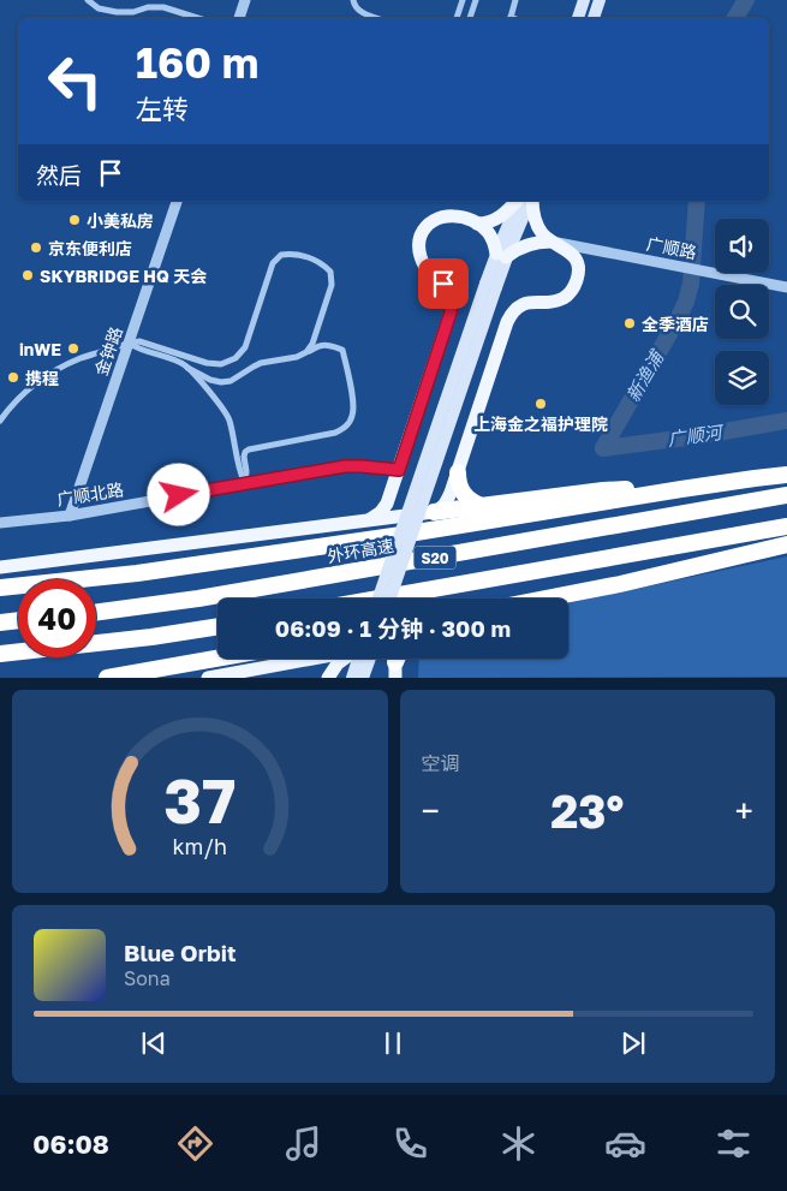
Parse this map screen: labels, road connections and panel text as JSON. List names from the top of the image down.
{
  "streets": {
    "highway": ["外环高速", "S20"],
    "street": ["广顺路", "金钟路", "广顺北路"]
  },
  "crossings": [
    ["金钟路", "广顺北路"]
  ],
  "water": ["新渔浦", "广顺河"],
  "places": [
    "小美私房",
    "京东便利店",
    "SKYBRIDGE HQ 天会",
    "全季酒店",
    "inWE",
    "携程",
    "上海金之福护理院"
  ],
  "page": {
    "turn": ["160 m", "左转"],
    "then": "然后",
    "limit": "40",
    "trip": "06:09 · 1 分钟 · 300 m",
    "tile": "空调",
    "heat": ["−", "23°", "+"],
    "song": ["Blue Orbit", "Sona"],
    "tabs": "06:08",
    "gauge": ["37", "km/h"]
  }
}
